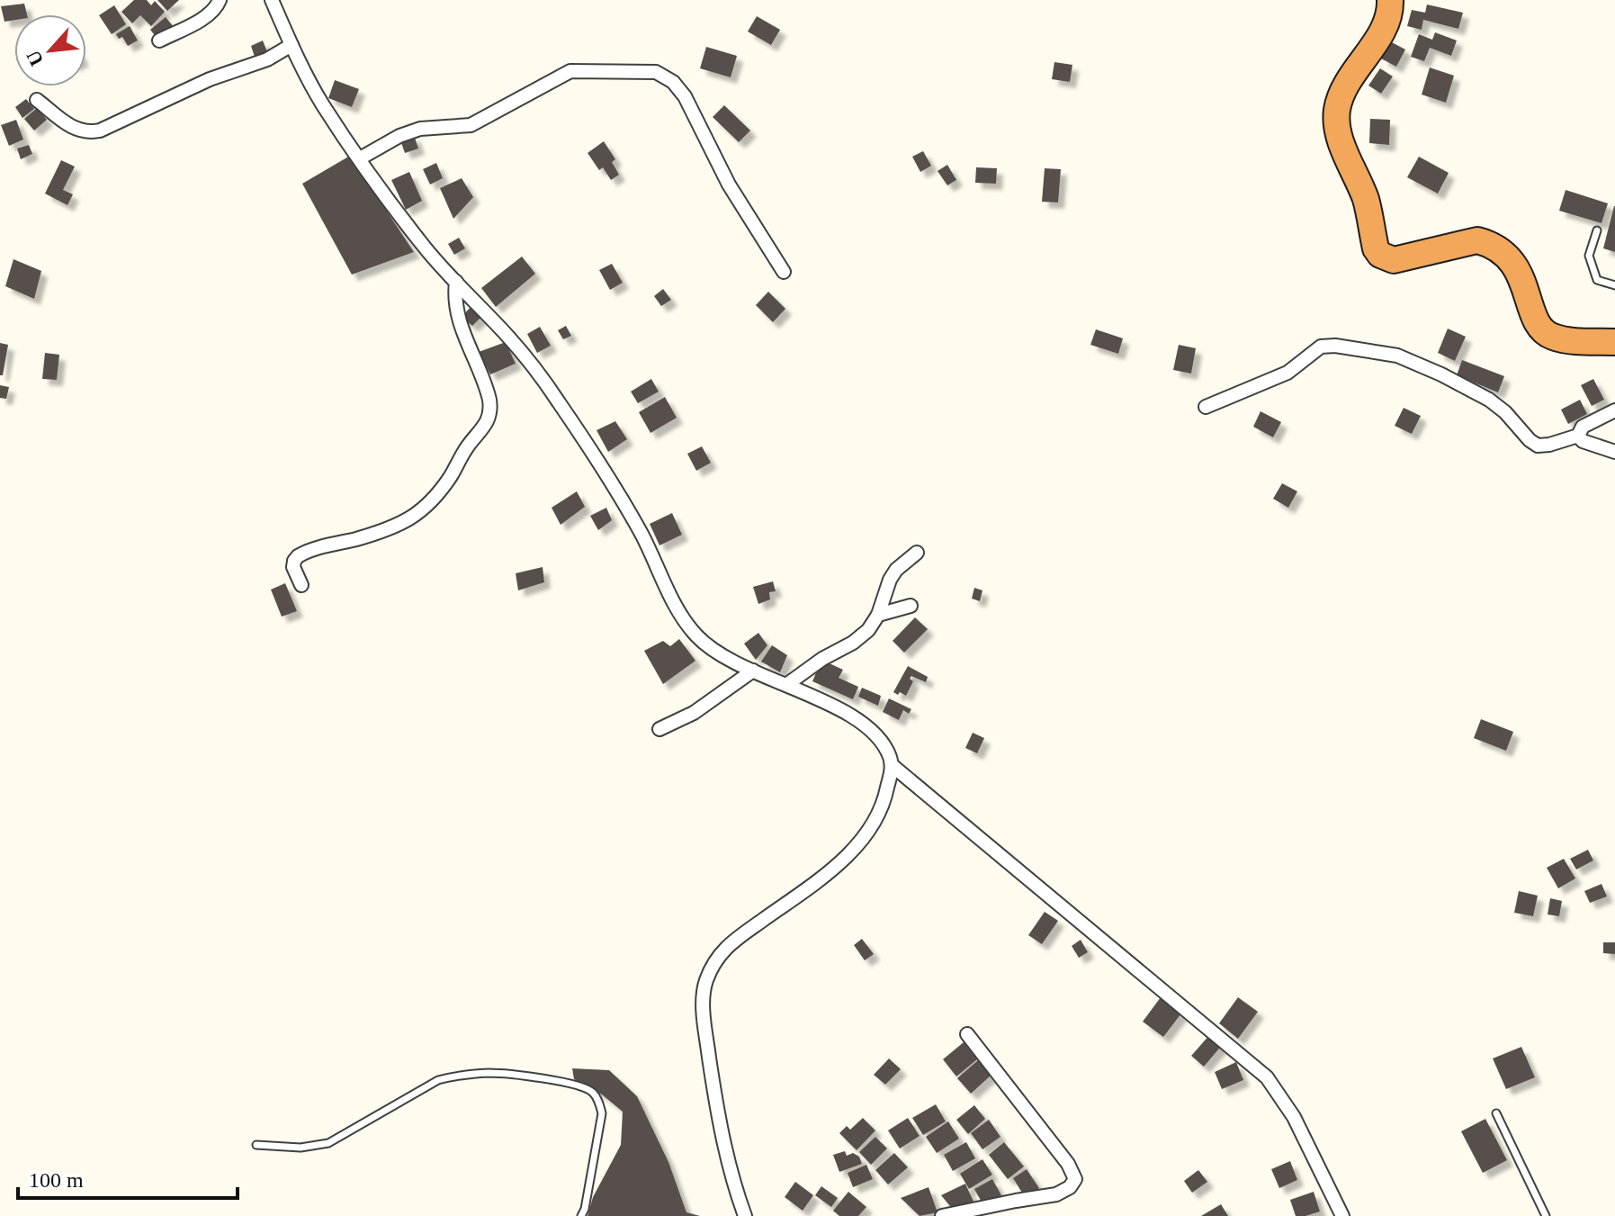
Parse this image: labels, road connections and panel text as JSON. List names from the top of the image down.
{
  "scale_bar": "100 m",
  "north": "bottom left"
}
